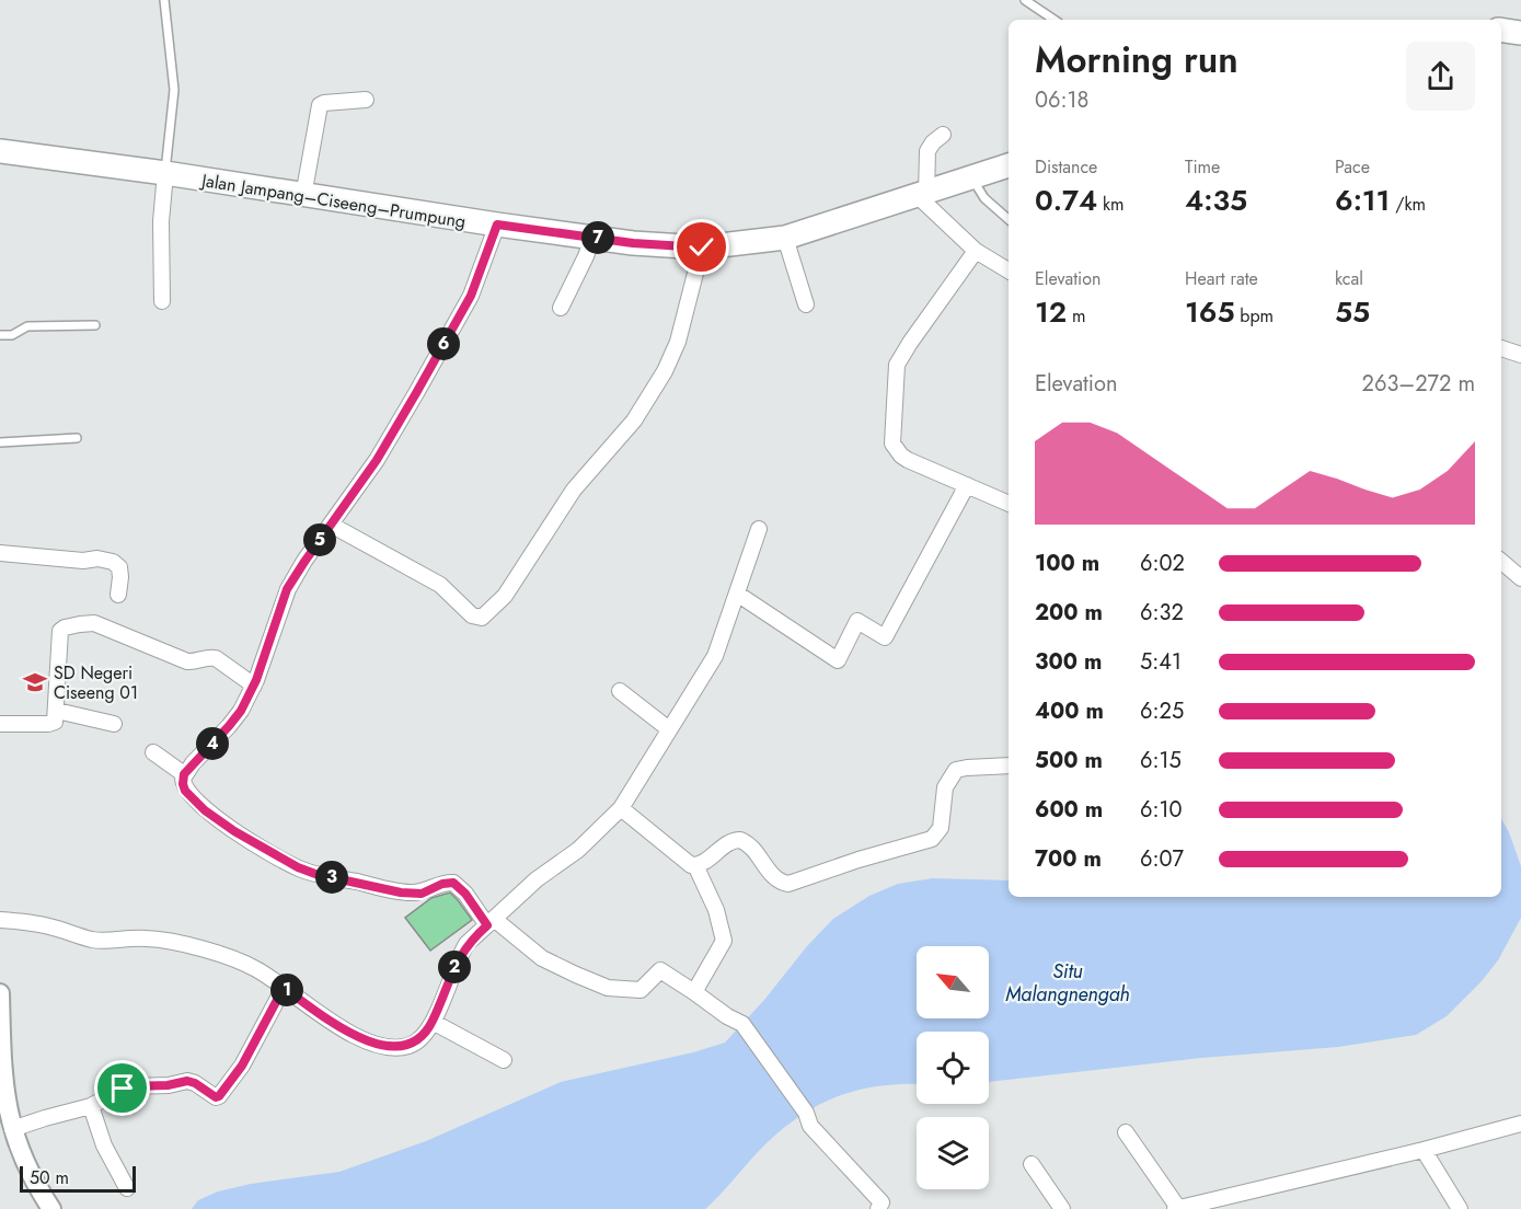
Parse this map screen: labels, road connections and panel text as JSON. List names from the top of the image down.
{
  "streets": {
    "main road": ["Jalan Jampang–Ciseeng–Prumpung"]
  },
  "water": ["Situ Malangnengah"],
  "places": {
    "school or university": ["SD Negeri Ciseeng 01"]
  },
  "scale_bar": "50 m",
  "north": "top left",
  "page": {
    "heading": ["Morning run", "06:18"],
    "stats": [
      ["Distance", "0.74 km"],
      ["Time", "4:35"],
      ["Pace", "6:11 /km"],
      ["Elevation", "12 m"],
      ["Heart rate", "165 bpm"],
      ["kcal", "55"]
    ],
    "pins": [
      "7",
      "6",
      "5",
      "4",
      "3",
      "2",
      "1"
    ],
    "chart": ["Elevation", "263–272 m"],
    "list": [
      {
        "name": "100 m",
        "note": "6:02"
      },
      {
        "name": "200 m",
        "note": "6:32"
      },
      {
        "name": "300 m",
        "note": "5:41"
      },
      {
        "name": "400 m",
        "note": "6:25"
      },
      {
        "name": "500 m",
        "note": "6:15"
      },
      {
        "name": "600 m",
        "note": "6:10"
      },
      {
        "name": "700 m",
        "note": "6:07"
      }
    ],
    "scale": "50 m"
  }
}
